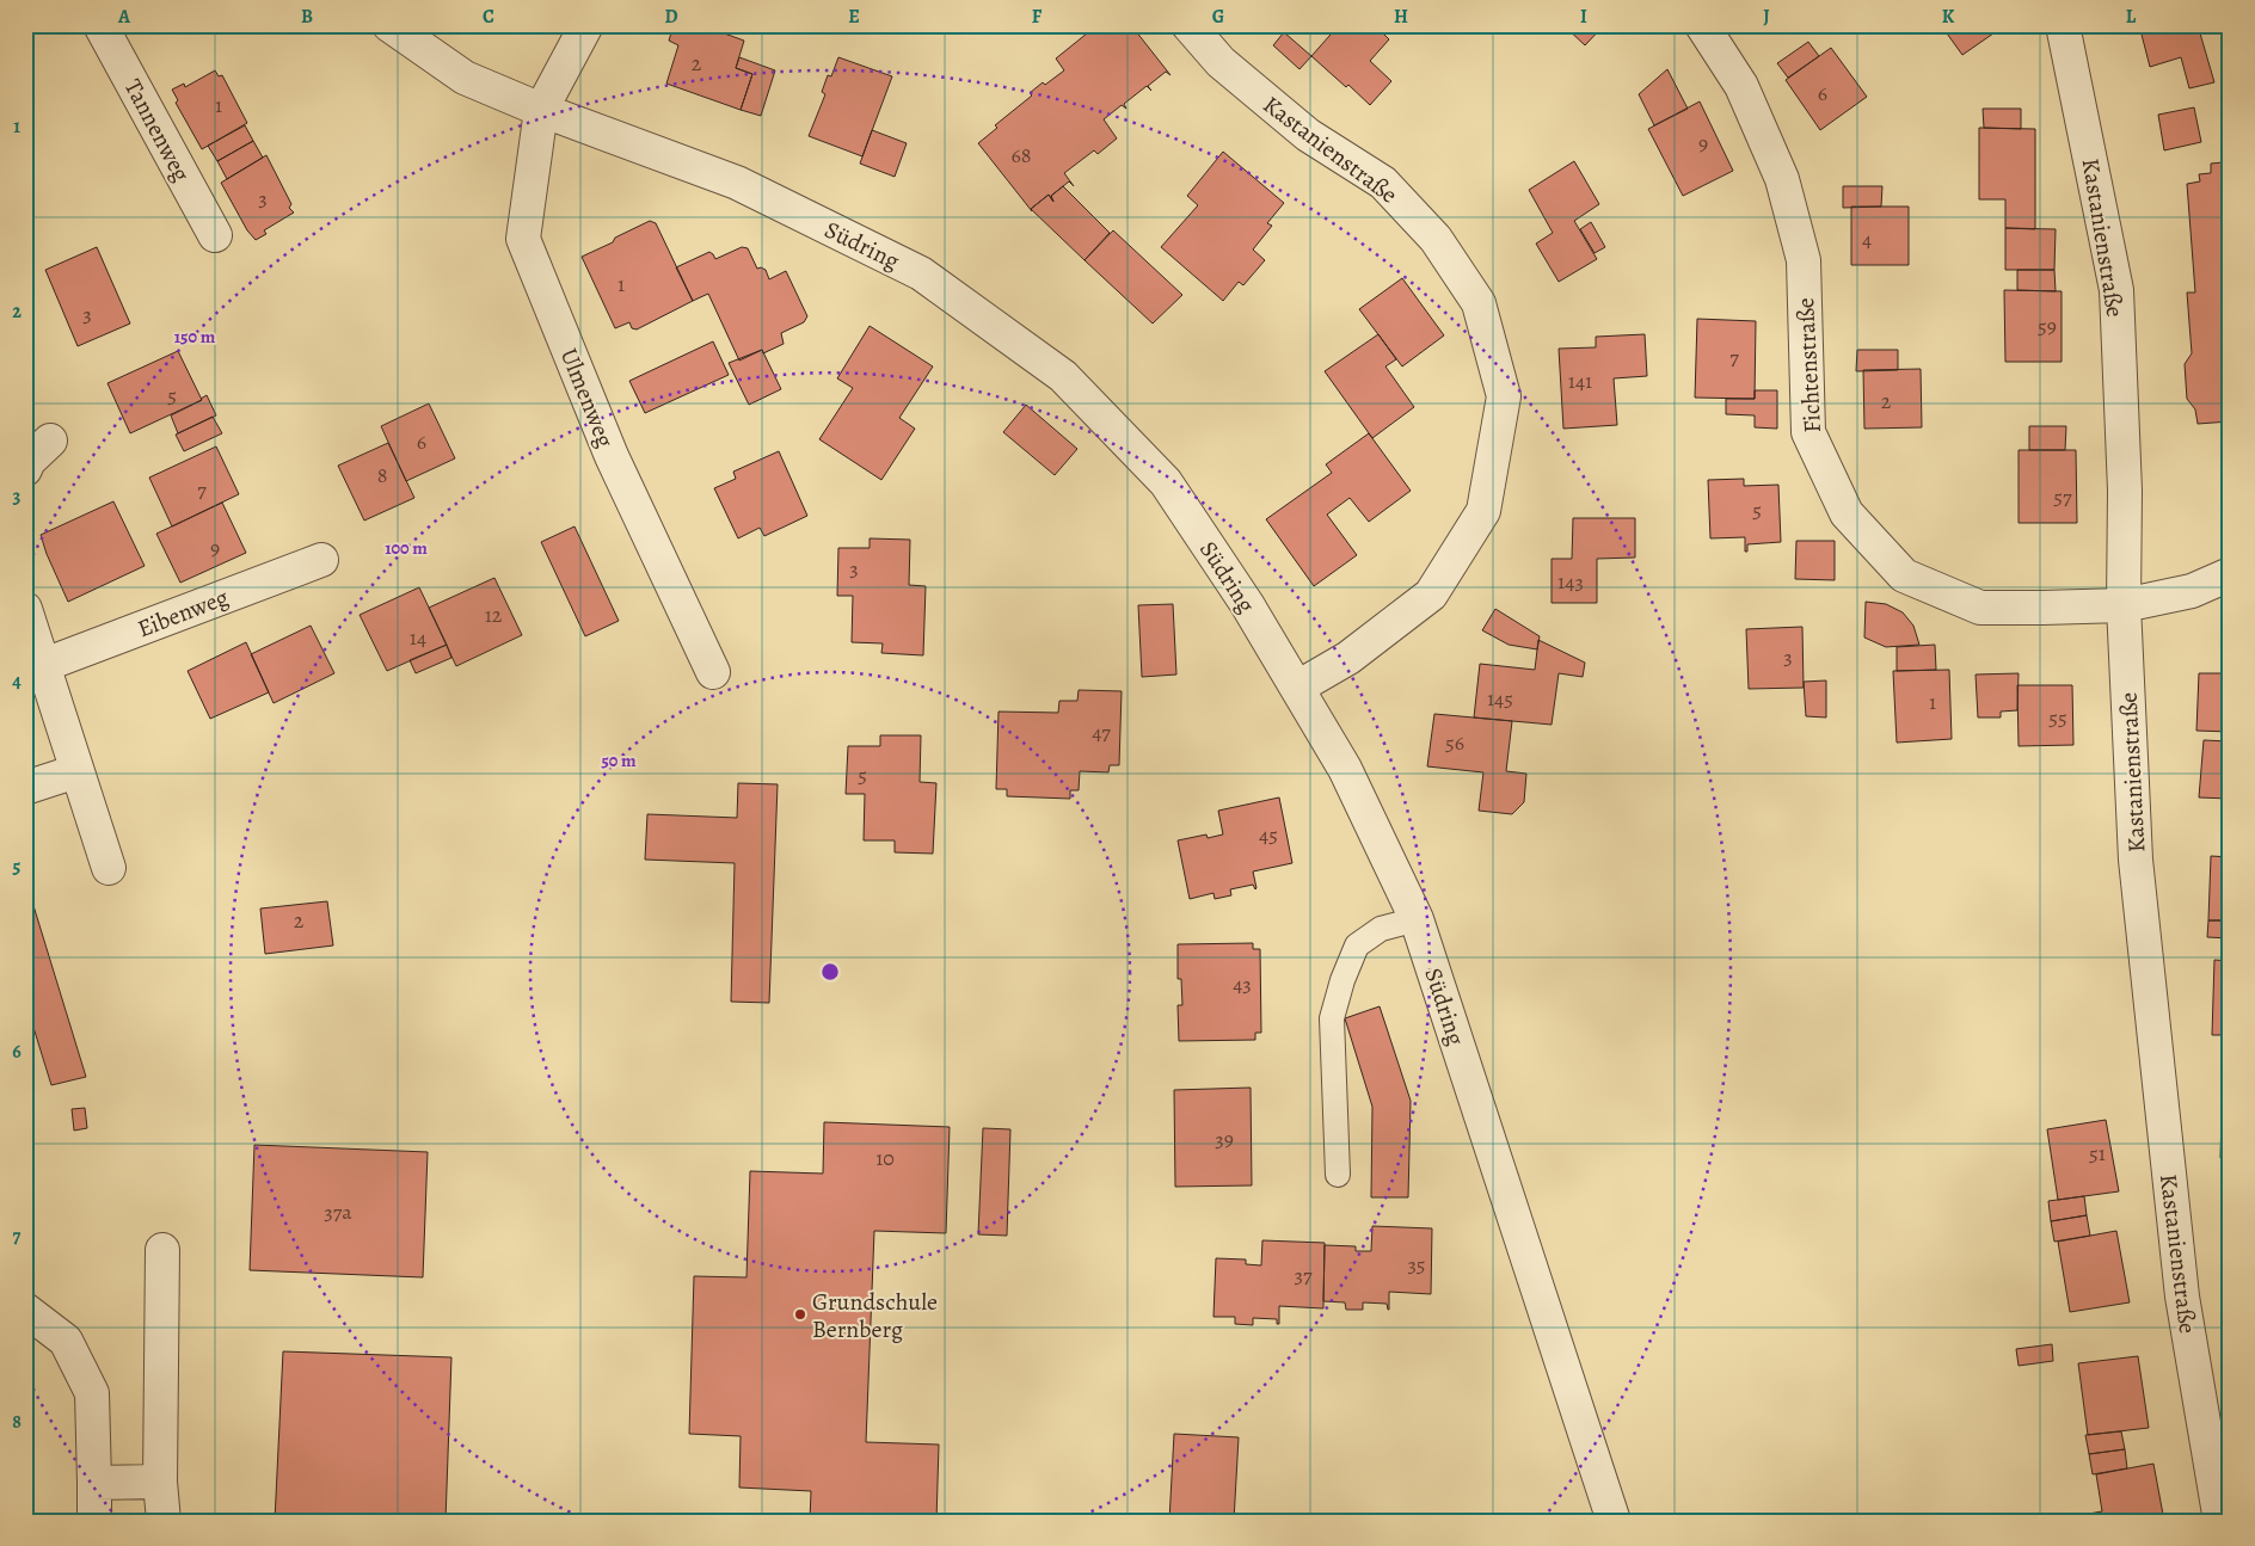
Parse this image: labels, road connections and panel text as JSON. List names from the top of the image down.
{
  "streets": {
    "street": [
      "Tannenweg",
      "Kastanienstraße",
      "Südring",
      "Fichtenstraße",
      "Ulmenweg",
      "Eibenweg"
    ]
  },
  "crossings": [
    ["Kastanienstraße", "Südring"],
    ["Kastanienstraße", "Fichtenstraße"],
    ["Südring", "Ulmenweg"]
  ],
  "places": ["Grundschule Bernberg"],
  "house_numbers": [
    "2",
    "6",
    "1",
    "9",
    "68",
    "3",
    "4",
    "1",
    "3",
    "59",
    "7",
    "141",
    "5",
    "2",
    "6",
    "8",
    "7",
    "57",
    "5",
    "9",
    "3",
    "143",
    "12",
    "14",
    "3",
    "145",
    "1",
    "55",
    "47",
    "56",
    "5",
    "45",
    "2",
    "43",
    "39",
    "51",
    "10",
    "37a",
    "35",
    "37"
  ],
  "grid": {
    "columns": [
      "A",
      "B",
      "C",
      "D",
      "E",
      "F",
      "G",
      "H",
      "I",
      "J",
      "K",
      "L"
    ],
    "rows": [
      "1",
      "2",
      "3",
      "4",
      "5",
      "6",
      "7",
      "8"
    ]
  },
  "rings": ["150 m", "100 m", "50 m"]
}
